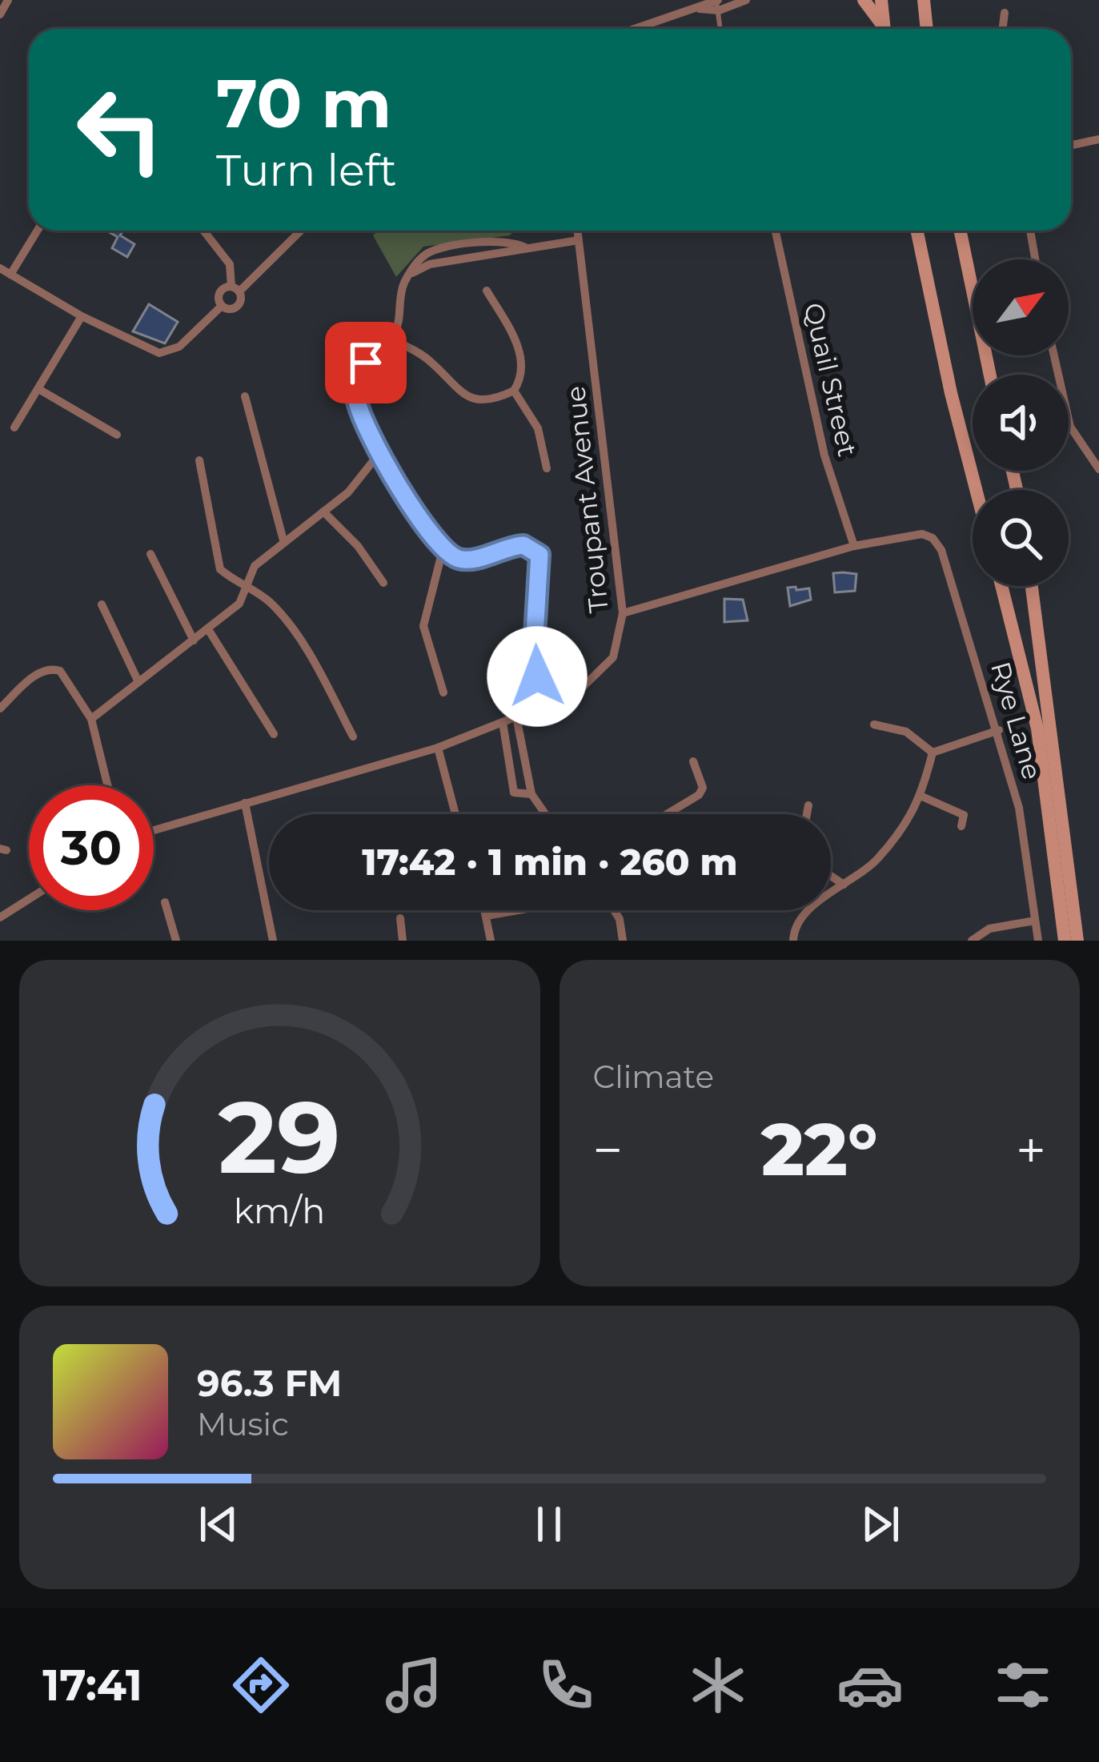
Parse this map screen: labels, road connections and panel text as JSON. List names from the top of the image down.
{
  "streets": {
    "street": ["Quail Street", "Troupant Avenue", "Rye Lane"]
  },
  "crossings": [
    ["Quail Street", "Rye Lane"]
  ],
  "north": "top right",
  "page": {
    "turn": ["70 m", "Turn left"],
    "limit": "30",
    "trip": "17:42 · 1 min · 260 m",
    "tile": "Climate",
    "heat": ["−", "22°", "+"],
    "song": ["96.3 FM", "Music"],
    "tabs": "17:41",
    "gauge": ["29", "km/h"]
  }
}
